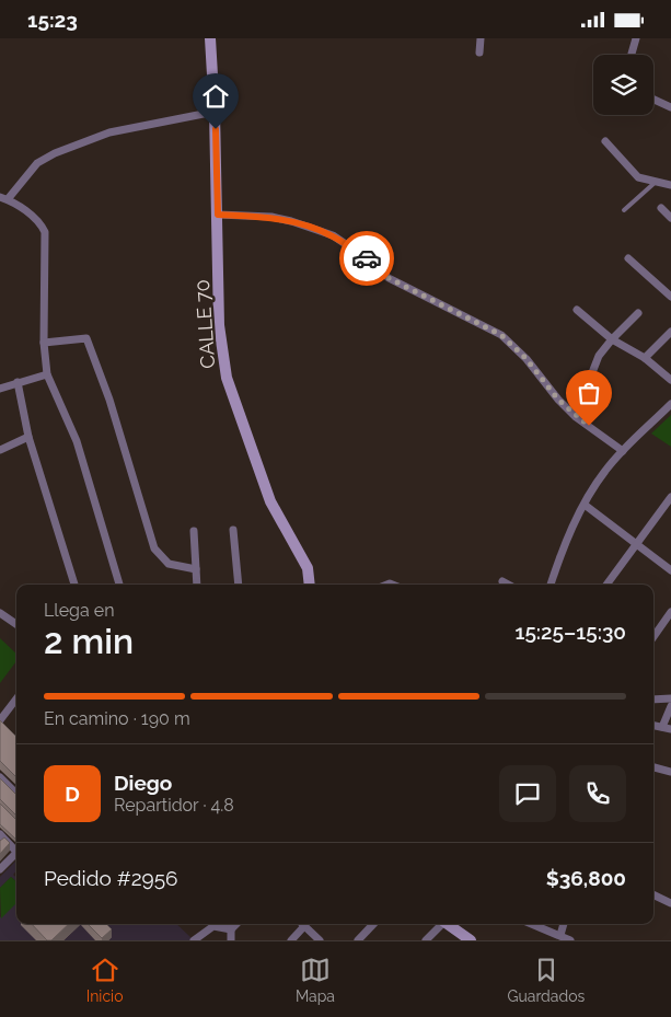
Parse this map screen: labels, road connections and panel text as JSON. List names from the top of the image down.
{
  "streets": {
    "street": ["CALLE 70"]
  },
  "page": {
    "status": "15:23",
    "heading": ["2 min", "Llega en", "15:25–15:30"],
    "panel": [
      "Diego",
      "Repartidor · 4.8",
      "Pedido #2956",
      "$36,800"
    ],
    "bar": "En camino · 190 m",
    "round": "D",
    "tabs": ["Inicio", "Mapa", "Guardados"]
  }
}
